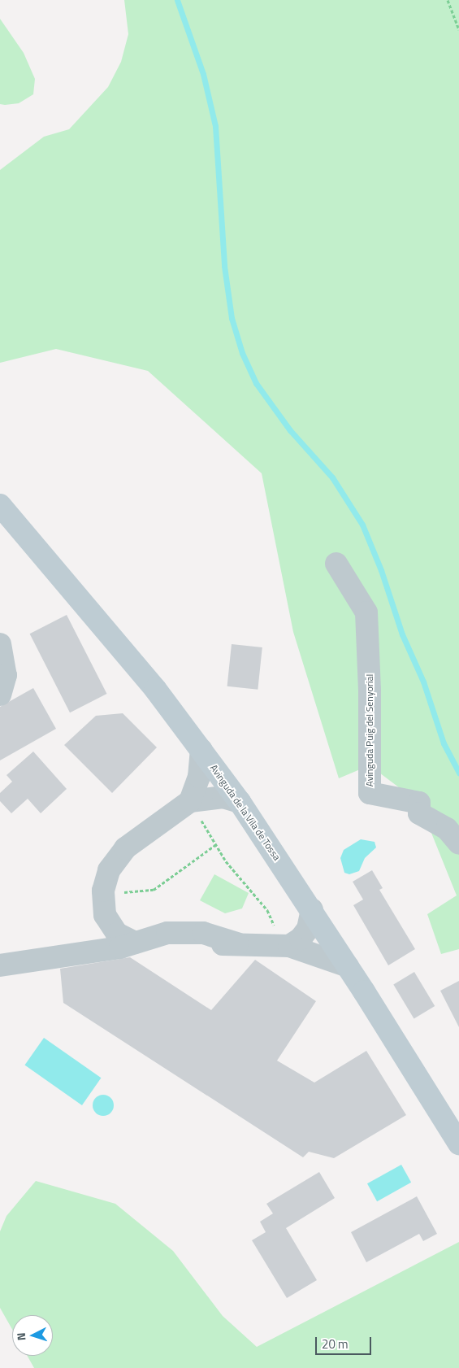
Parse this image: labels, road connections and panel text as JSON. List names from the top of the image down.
{
  "streets": {
    "main road": ["Avinguda de la Vila de Tossa"],
    "street": ["Avinguda Puig del Senyorial"]
  },
  "scale_bar": "20 m",
  "north": "left"
}
